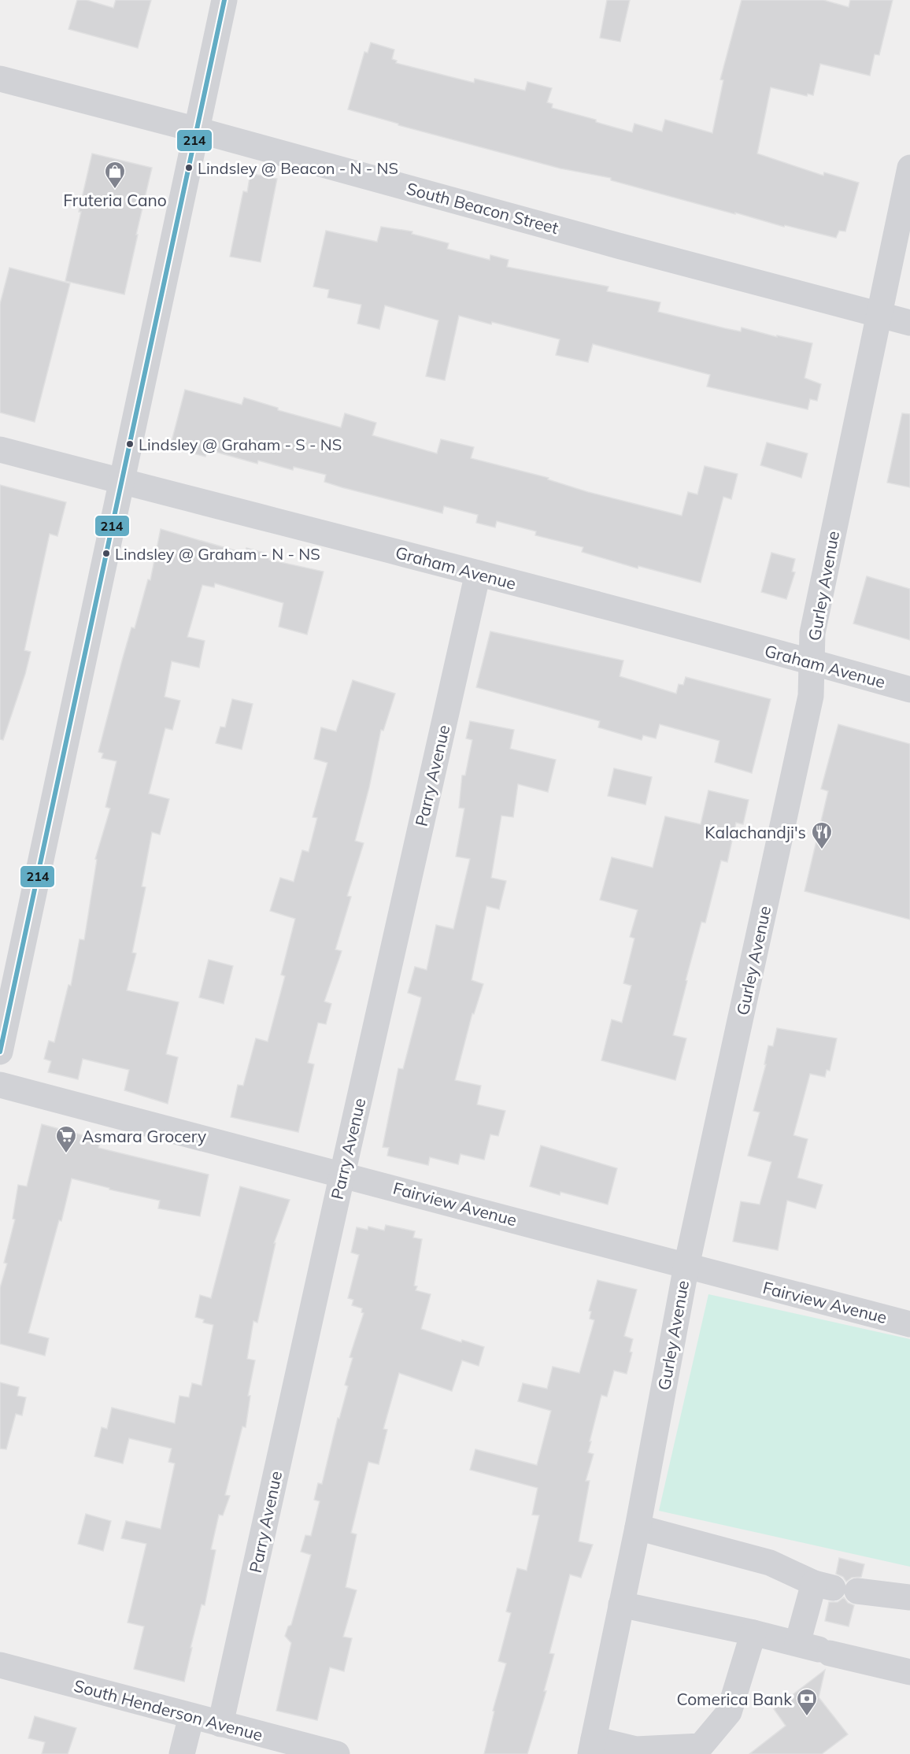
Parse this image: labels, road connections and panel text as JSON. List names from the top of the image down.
{
  "streets": {
    "street": [
      "South Beacon Street",
      "Graham Avenue",
      "Gurley Avenue",
      "Parry Avenue",
      "Fairview Avenue",
      "South Henderson Avenue"
    ]
  },
  "crossings": [
    ["South Beacon Street", "Gurley Avenue"],
    ["Graham Avenue", "Gurley Avenue"],
    ["Graham Avenue", "Parry Avenue"],
    ["Gurley Avenue", "Fairview Avenue"],
    ["Parry Avenue", "Fairview Avenue"],
    ["Parry Avenue", "South Henderson Avenue"]
  ],
  "places": {
    "other": ["Lindsley @ Beacon - N - NS", "Lindsley @ Graham - S - NS", "Lindsley @ Graham - N - NS"],
    "shop": ["Fruteria Cano"],
    "restaurant": ["Kalachandji's"],
    "supermarket": ["Asmara Grocery"],
    "bank": ["Comerica Bank"]
  },
  "lines": ["transit line 214"]
}
